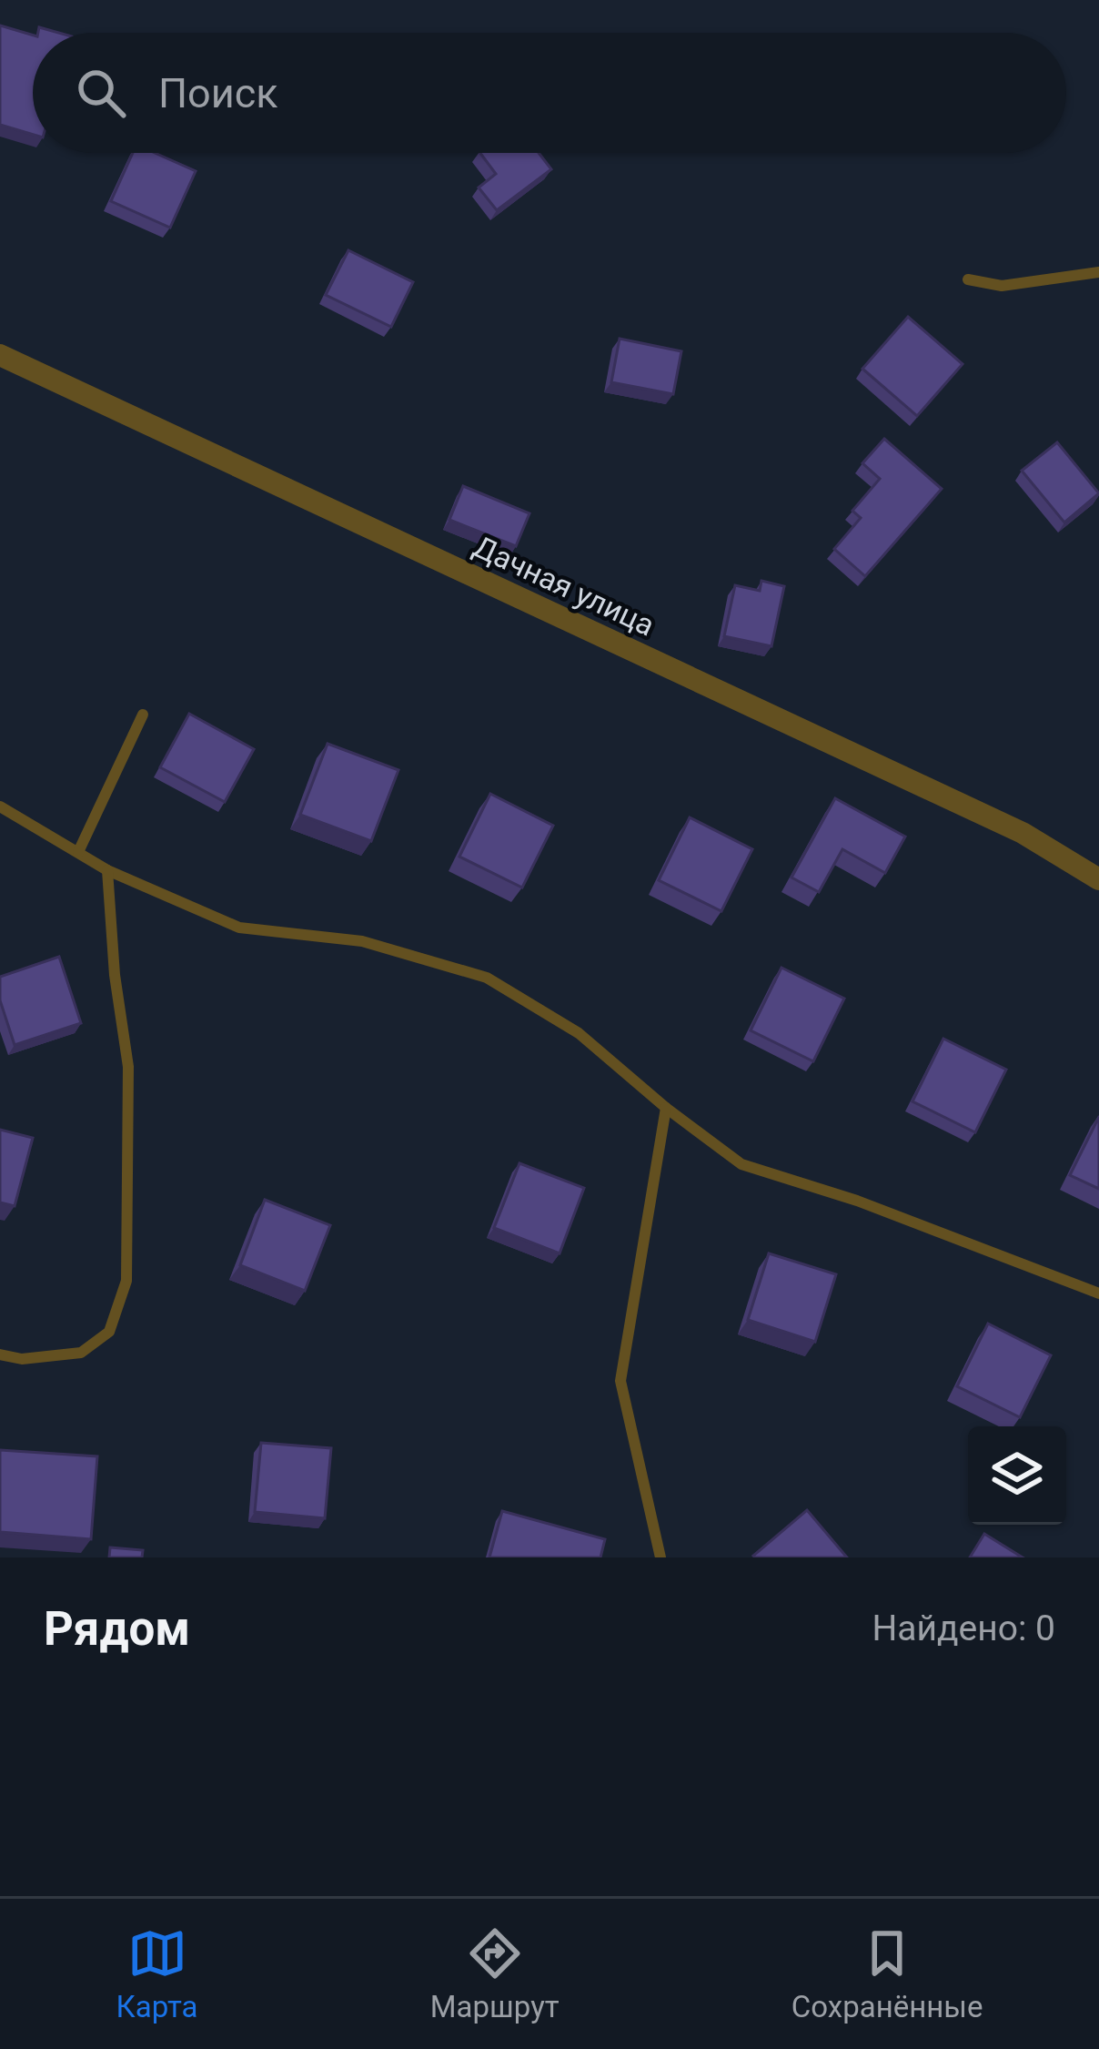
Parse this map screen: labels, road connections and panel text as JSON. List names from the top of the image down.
{
  "streets": {
    "street": ["Дачная улица"]
  },
  "page": {
    "search": "Поиск",
    "heading": ["Рядом", "Найдено: 0"],
    "nav": ["Карта", "Маршрут", "Сохранённые"]
  }
}
